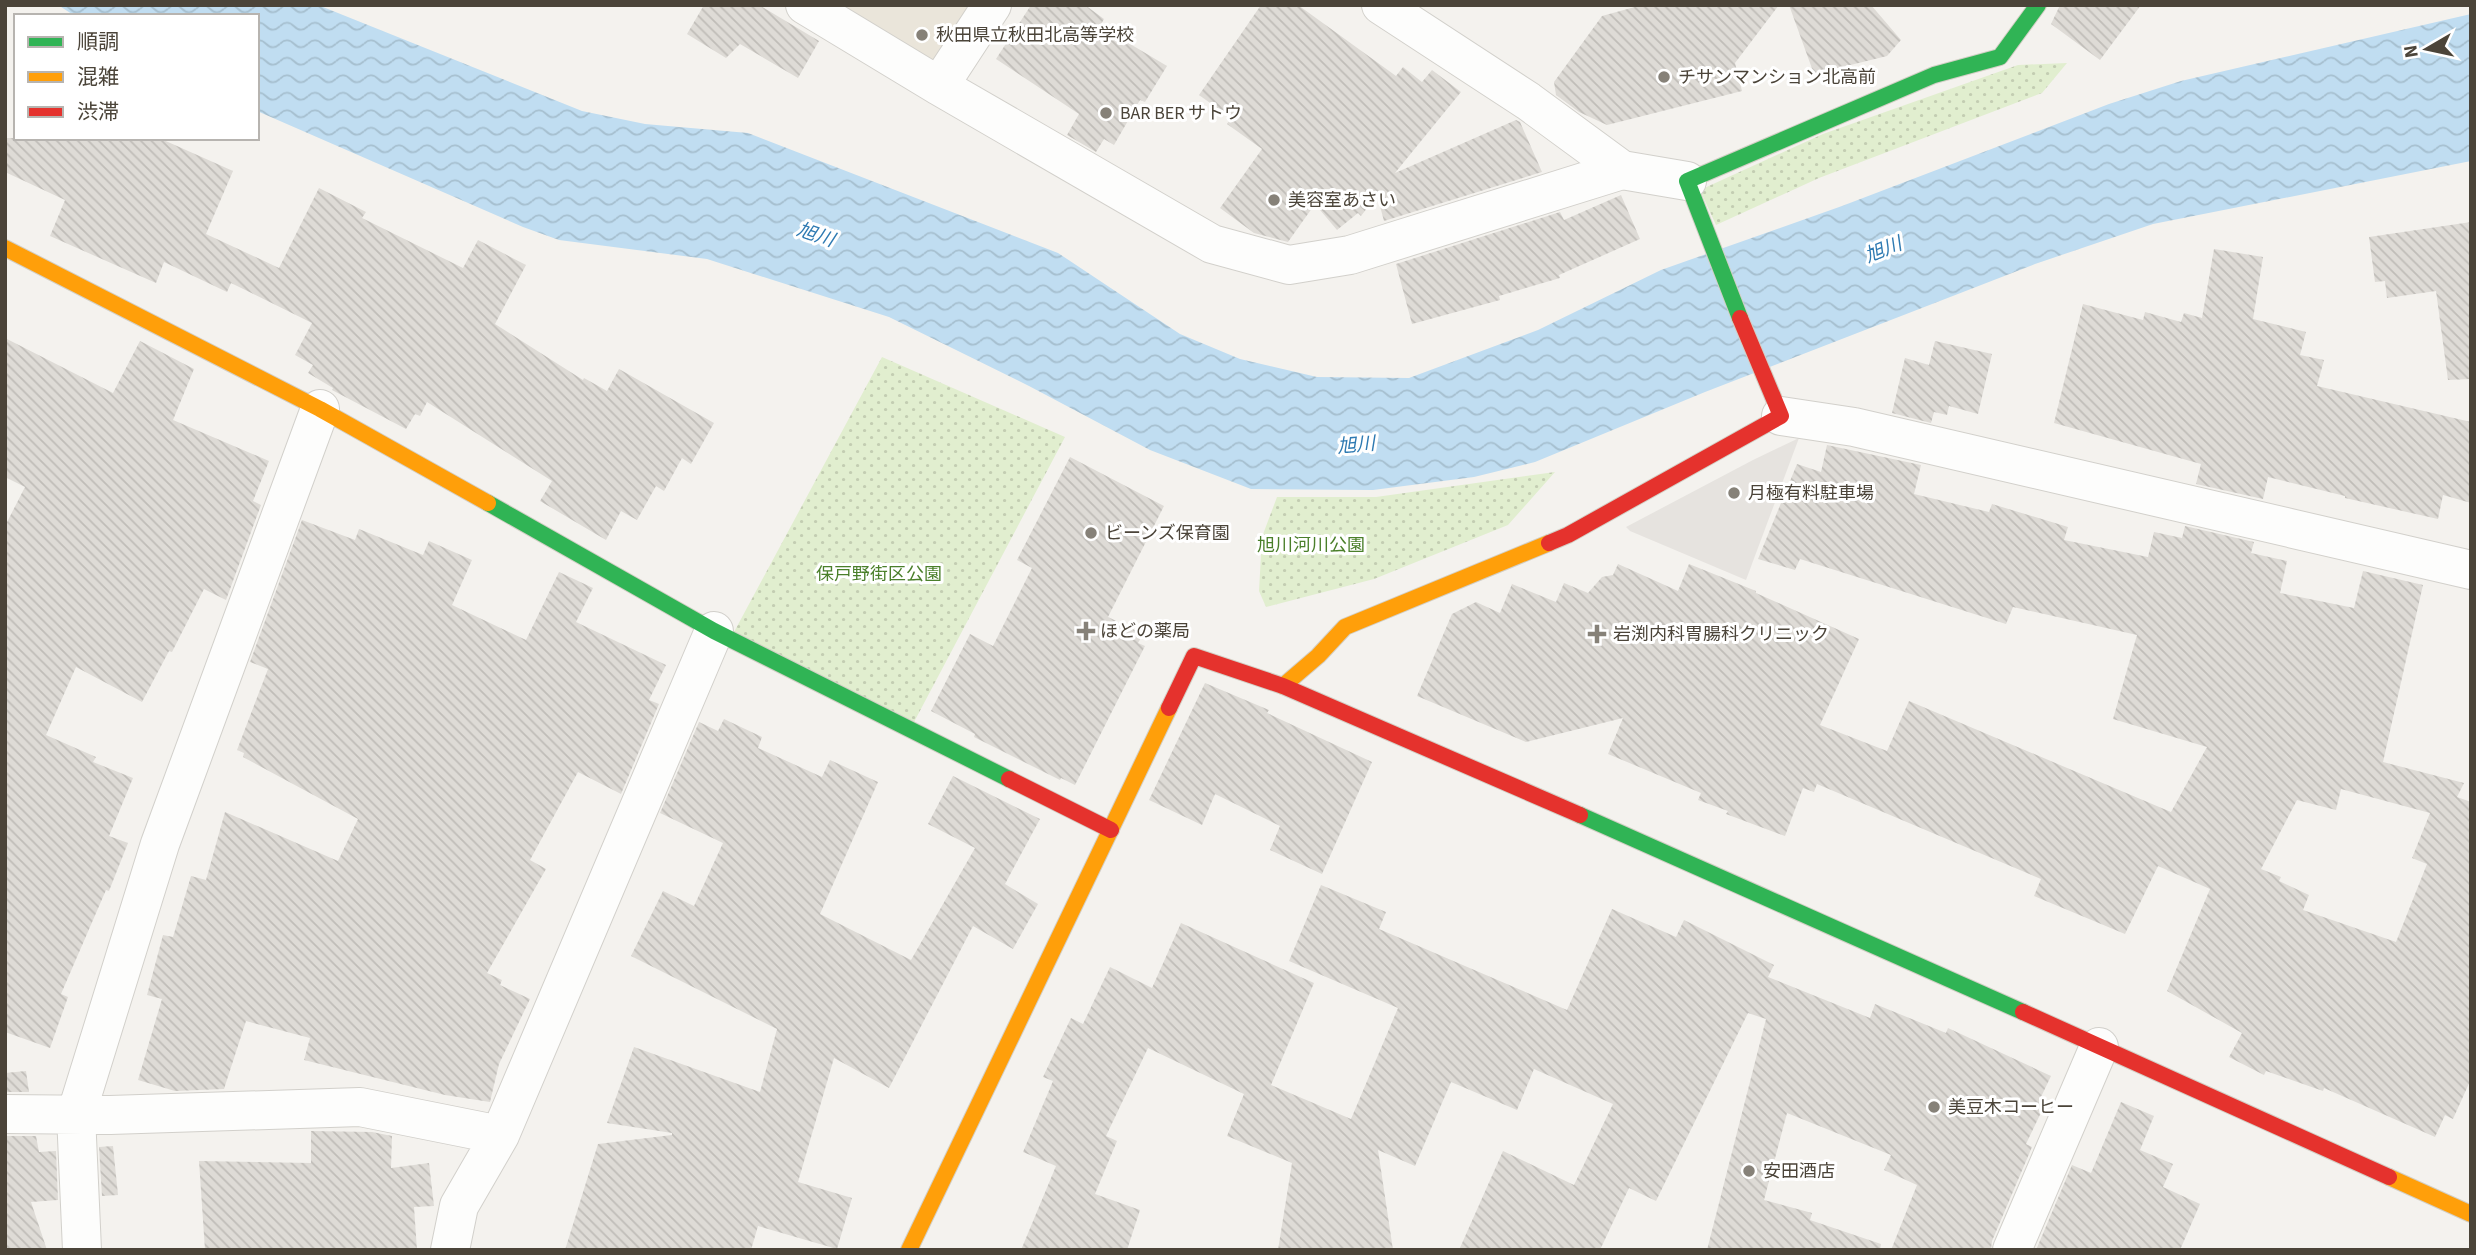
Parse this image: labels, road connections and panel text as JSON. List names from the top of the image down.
{
  "water": ["旭川"],
  "parks": ["旭川河川公園", "保戸野街区公園"],
  "places": {
    "other": [
      "秋田県立秋田北高等学校",
      "チサンマンション北高前",
      "BAR BER サトウ",
      "美容室あさい",
      "月極有料駐車場",
      "ビーンズ保育園",
      "美豆木コーヒー",
      "安田酒店"
    ],
    "health": ["ほどの薬局", "岩渕内科胃腸科クリニック"]
  },
  "legend": ["順調", "混雑", "渋滞"],
  "north": "left"
}
